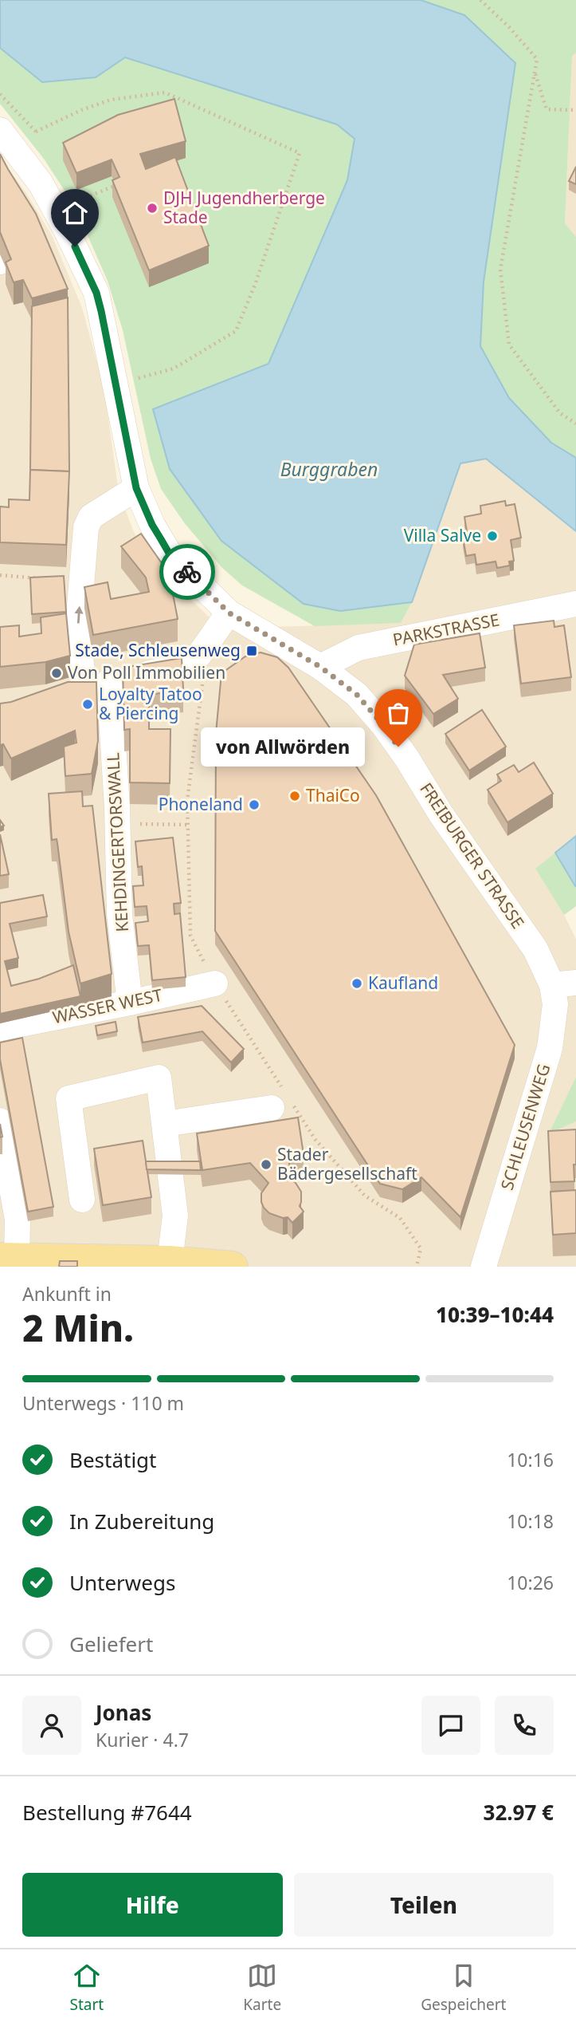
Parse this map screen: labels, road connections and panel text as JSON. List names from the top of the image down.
{
  "streets": {
    "street": [
      "PARKSTRASSE",
      "KEHDINGERTORSWALL",
      "FREIBURGER STRASSE",
      "WASSER WEST",
      "SCHLEUSENWEG"
    ]
  },
  "crossings": [
    ["PARKSTRASSE", "FREIBURGER STRASSE"],
    ["KEHDINGERTORSWALL", "WASSER WEST"],
    ["FREIBURGER STRASSE", "SCHLEUSENWEG"]
  ],
  "water": ["Burggraben"],
  "places": {
    "other": [
      "DJH Jugendherberge Stade",
      "Villa Salve",
      "Von Poll Immobilien",
      "Loyalty Tatoo & Piercing",
      "von Allwörden",
      "ThaiCo",
      "Phoneland",
      "Kaufland",
      "Stader Bädergesellschaft"
    ],
    "transit": ["Stade, Schleusenweg"]
  },
  "page": {
    "bubble": "von Allwörden",
    "heading": ["2 Min.", "Ankunft in", "10:39–10:44"],
    "panel": [
      "Jonas",
      "Kurier · 4.7",
      "Bestellung #7644",
      "32.97 €"
    ],
    "bar": "Unterwegs · 110 m",
    "list": [
      ["Bestätigt", "10:16"],
      ["In Zubereitung", "10:18"],
      ["Unterwegs", "10:26"],
      "Geliefert"
    ],
    "buttons": ["Hilfe", "Teilen"],
    "tabs": ["Start", "Karte", "Gespeichert"]
  }
}
